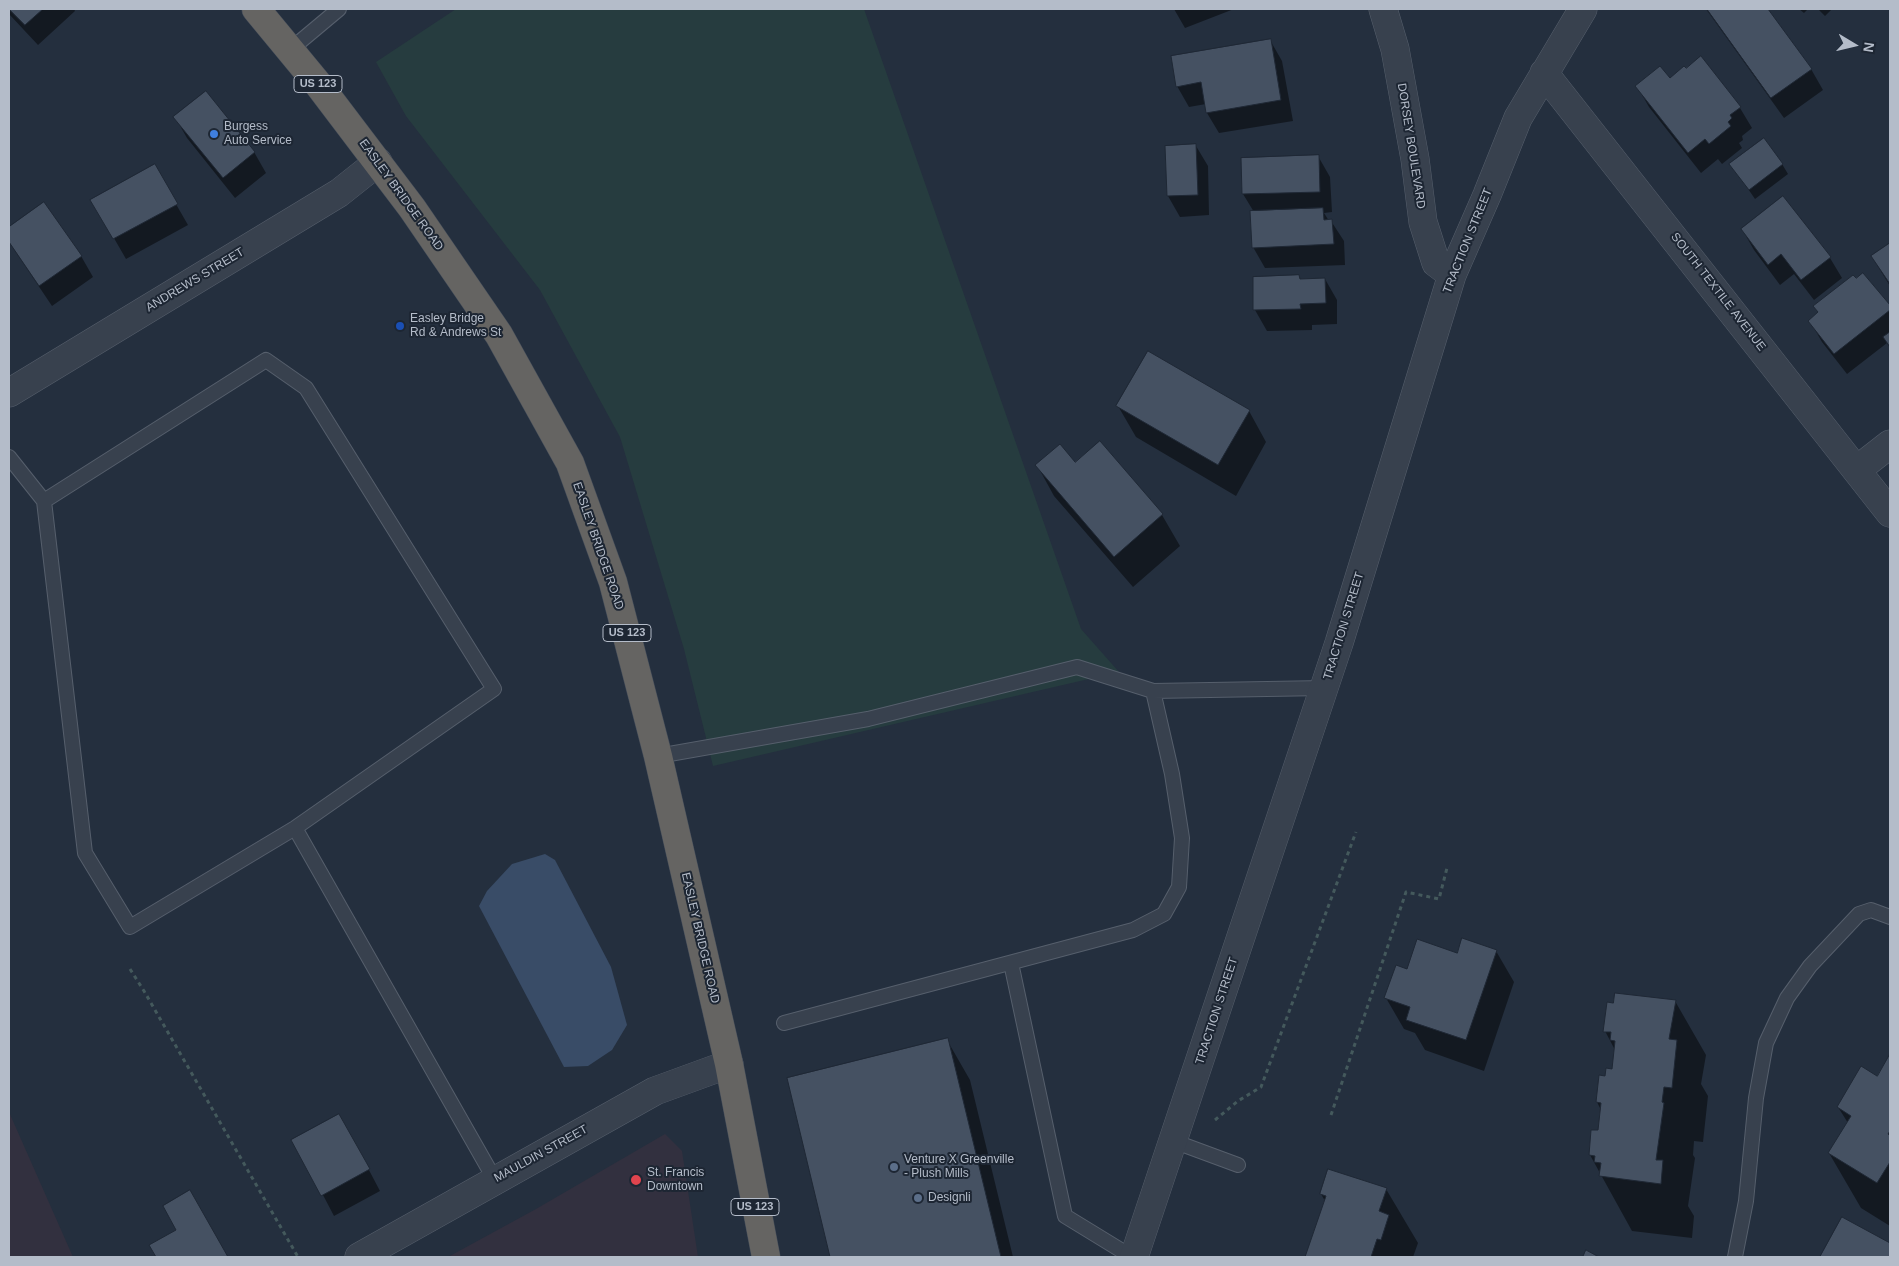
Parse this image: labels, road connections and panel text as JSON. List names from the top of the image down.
{
  "streets": {
    "highway": ["US 123", "EASLEY BRIDGE ROAD"],
    "street": [
      "DORSEY BOULEVARD",
      "TRACTION STREET",
      "ANDREWS STREET",
      "SOUTH TEXTILE AVENUE",
      "MAULDIN STREET"
    ]
  },
  "crossings": [
    ["DORSEY BOULEVARD", "TRACTION STREET"],
    ["EASLEY BRIDGE ROAD", "ANDREWS STREET"],
    ["EASLEY BRIDGE ROAD", "MAULDIN STREET"],
    ["TRACTION STREET", "SOUTH TEXTILE AVENUE"]
  ],
  "places": [
    "Burgess Auto Service",
    "Easley Bridge Rd & Andrews St",
    "Venture X Greenville - Plush Mills",
    "St. Francis Downtown",
    "Designli"
  ],
  "north": "right"
}
